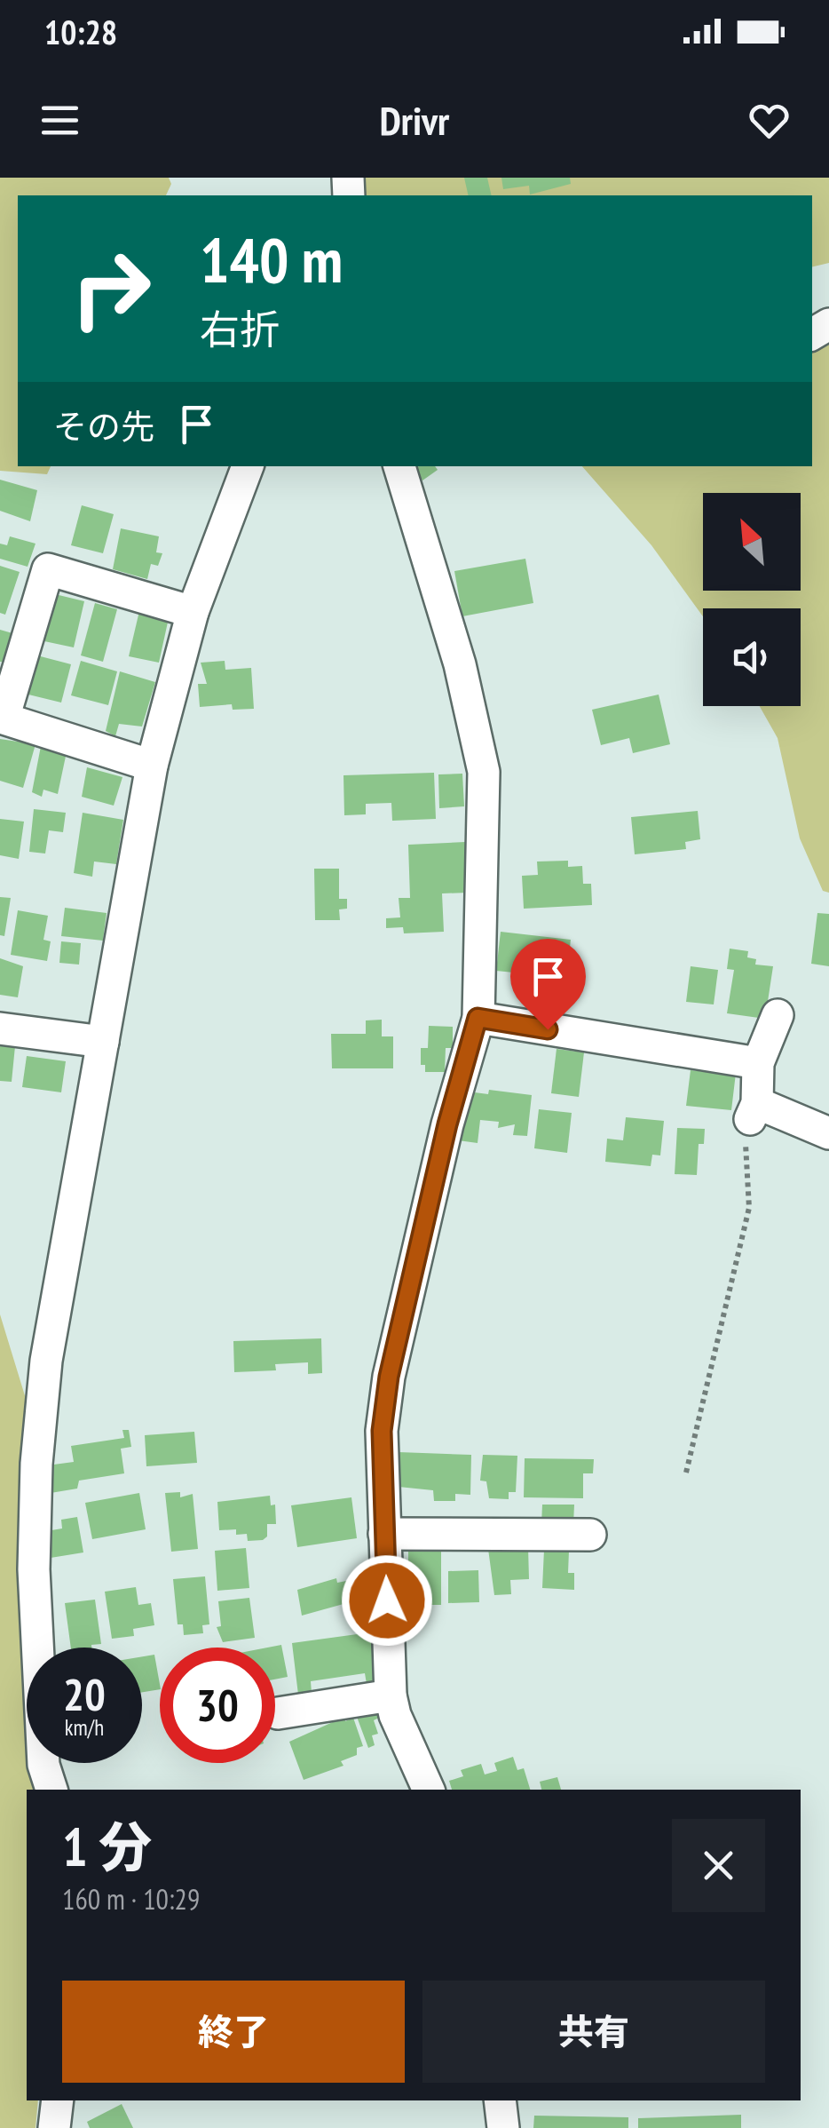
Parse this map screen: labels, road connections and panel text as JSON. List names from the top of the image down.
{
  "north": "top left",
  "page": {
    "status": "10:28",
    "header": "Drivr",
    "turn": ["140 m", "右折"],
    "then": "その先",
    "speed": "20 km/h",
    "limit": "30",
    "heading": ["1 分", "160 m · 10:29"],
    "buttons": ["終了", "共有"]
  }
}
